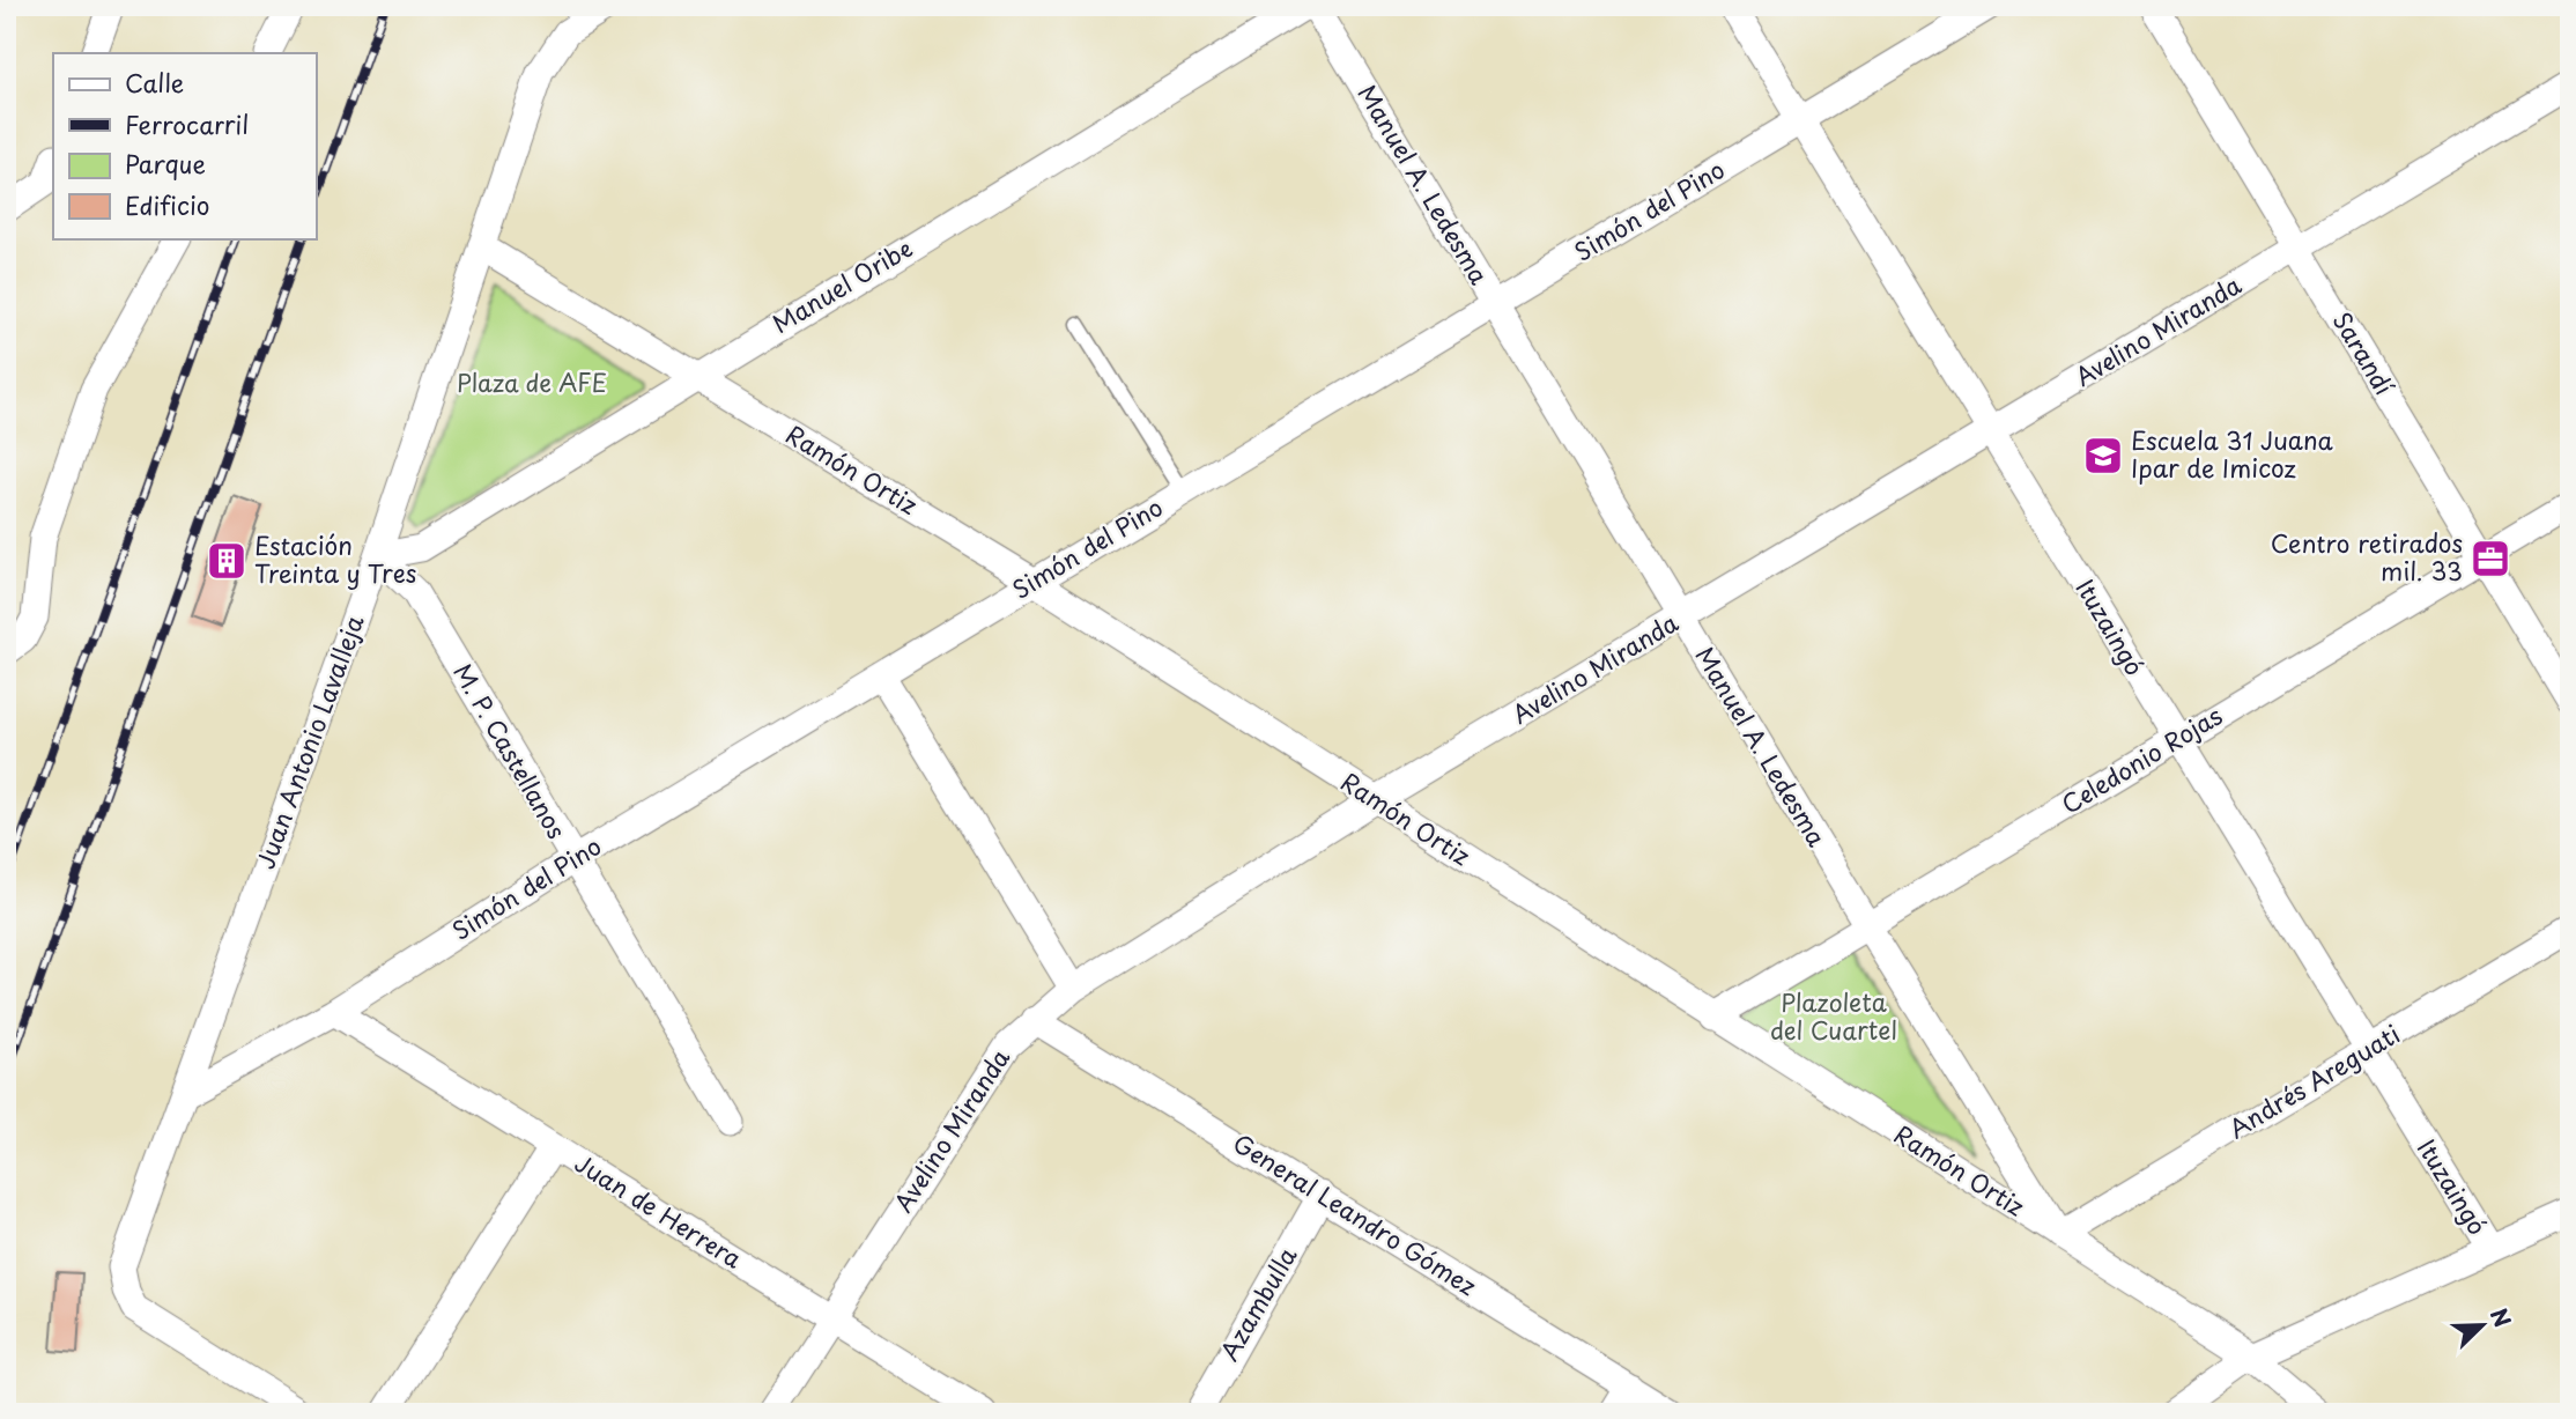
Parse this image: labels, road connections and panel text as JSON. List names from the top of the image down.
{
  "streets": {
    "street": [
      "Manuel A. Ledesma",
      "Simón del Pino",
      "Manuel Oribe",
      "Avelino Miranda",
      "Sarandí",
      "Ramón Ortiz",
      "Ituzaingó",
      "Juan Antonio Lavalleja",
      "M. P. Castellanos",
      "Celedonio Rojas",
      "Andrés Areguati",
      "Juan de Herrera",
      "General Leandro Gómez",
      "Azambulla"
    ]
  },
  "crossings": [
    ["Manuel A. Ledesma", "Simón del Pino"],
    ["Manuel A. Ledesma", "Avelino Miranda"],
    ["Manuel A. Ledesma", "Ramón Ortiz"],
    ["Manuel A. Ledesma", "Celedonio Rojas"],
    ["Manuel A. Ledesma", "Andrés Areguati"],
    ["Simón del Pino", "Ramón Ortiz"],
    ["Simón del Pino", "Ituzaingó"],
    ["Simón del Pino", "Juan Antonio Lavalleja"],
    ["Simón del Pino", "M. P. Castellanos"],
    ["Simón del Pino", "Juan de Herrera"],
    ["Manuel Oribe", "Ramón Ortiz"],
    ["Manuel Oribe", "Juan Antonio Lavalleja"],
    ["Manuel Oribe", "M. P. Castellanos"],
    ["Avelino Miranda", "Sarandí"],
    ["Avelino Miranda", "Ramón Ortiz"],
    ["Avelino Miranda", "Ituzaingó"],
    ["Avelino Miranda", "Juan de Herrera"],
    ["Avelino Miranda", "General Leandro Gómez"],
    ["Sarandí", "Celedonio Rojas"],
    ["Ramón Ortiz", "Juan Antonio Lavalleja"],
    ["Ramón Ortiz", "Celedonio Rojas"],
    ["Ramón Ortiz", "Andrés Areguati"],
    ["Ituzaingó", "Celedonio Rojas"],
    ["Ituzaingó", "Andrés Areguati"],
    ["Juan Antonio Lavalleja", "M. P. Castellanos"],
    ["General Leandro Gómez", "Azambulla"]
  ],
  "parks": ["Plaza de AFE", "Plazoleta del Cuartel"],
  "places": {
    "school or university": ["Escuela 31 Juana Ipar de Imicoz"],
    "office": ["Centro retirados mil. 33"],
    "building": ["Estación Treinta y Tres"]
  },
  "legend": [
    "Calle",
    "Ferrocarril",
    "Parque",
    "Edificio"
  ],
  "north": "top right"
}
